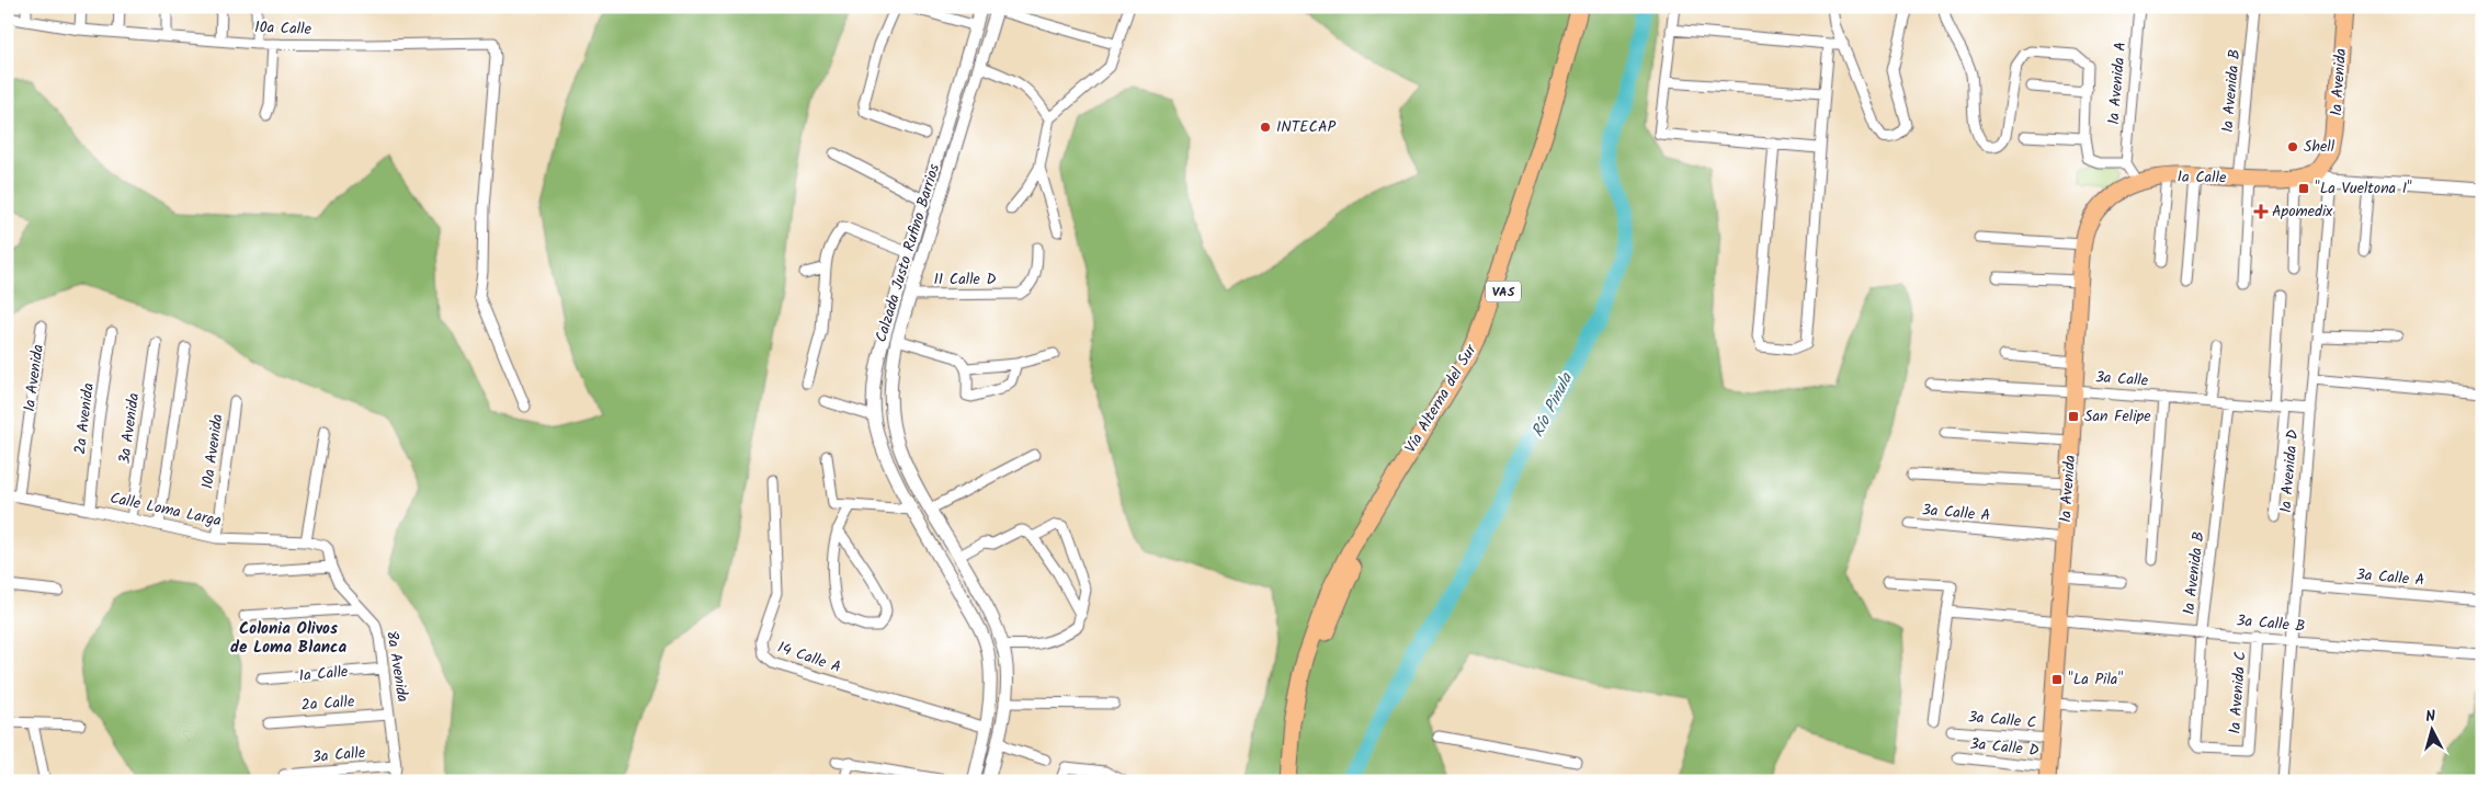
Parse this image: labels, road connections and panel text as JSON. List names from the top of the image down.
{
  "streets": {
    "main road": [
      "1a Avenida",
      "1a Calle",
      "VAS",
      "Vía Alterna del Sur"
    ],
    "street": [
      "10a Calle",
      "1a Avenida A",
      "1a Avenida B",
      "Calzada Justo Rufino Barrios",
      "11 Calle D",
      "3a Calle",
      "2a Avenida",
      "3a Avenida",
      "10a Avenida",
      "1a Avenida D",
      "Calle Loma Larga",
      "3a Calle A",
      "3a Calle B",
      "14 Calle A",
      "8a Avenida",
      "1a Avenida C",
      "2a Calle",
      "3a Calle C",
      "3a Calle D"
    ]
  },
  "crossings": [
    ["1a Avenida", "1a Calle"],
    ["1a Avenida", "3a Calle"],
    ["1a Avenida", "1a Avenida D"],
    ["1a Avenida", "Calle Loma Larga"],
    ["1a Avenida", "3a Calle A"],
    ["1a Avenida", "3a Calle B"],
    ["1a Avenida", "3a Calle C"],
    ["1a Avenida", "3a Calle D"],
    ["1a Avenida B", "1a Calle"],
    ["1a Avenida B", "3a Calle"],
    ["1a Avenida B", "3a Calle B"],
    ["1a Avenida B", "1a Avenida C"],
    ["1a Calle", "1a Avenida D"],
    ["1a Calle", "8a Avenida"],
    ["Calzada Justo Rufino Barrios", "11 Calle D"],
    ["Calzada Justo Rufino Barrios", "14 Calle A"],
    ["3a Calle", "1a Avenida D"],
    ["3a Calle", "8a Avenida"],
    ["2a Avenida", "Calle Loma Larga"],
    ["3a Avenida", "Calle Loma Larga"],
    ["10a Avenida", "Calle Loma Larga"],
    ["1a Avenida D", "3a Calle A"],
    ["1a Avenida D", "3a Calle B"],
    ["Calle Loma Larga", "8a Avenida"],
    ["3a Calle B", "1a Avenida C"],
    ["8a Avenida", "2a Calle"]
  ],
  "districts": ["Colonia Olivos de Loma Blanca"],
  "water": ["Río Pinula"],
  "places": {
    "other": ["INTECAP", "Shell"],
    "transit": ["\"La Vueltona I\"", "San Felipe", "\"La Pila\""],
    "health": ["Apomedix"]
  },
  "north": "top"
}
